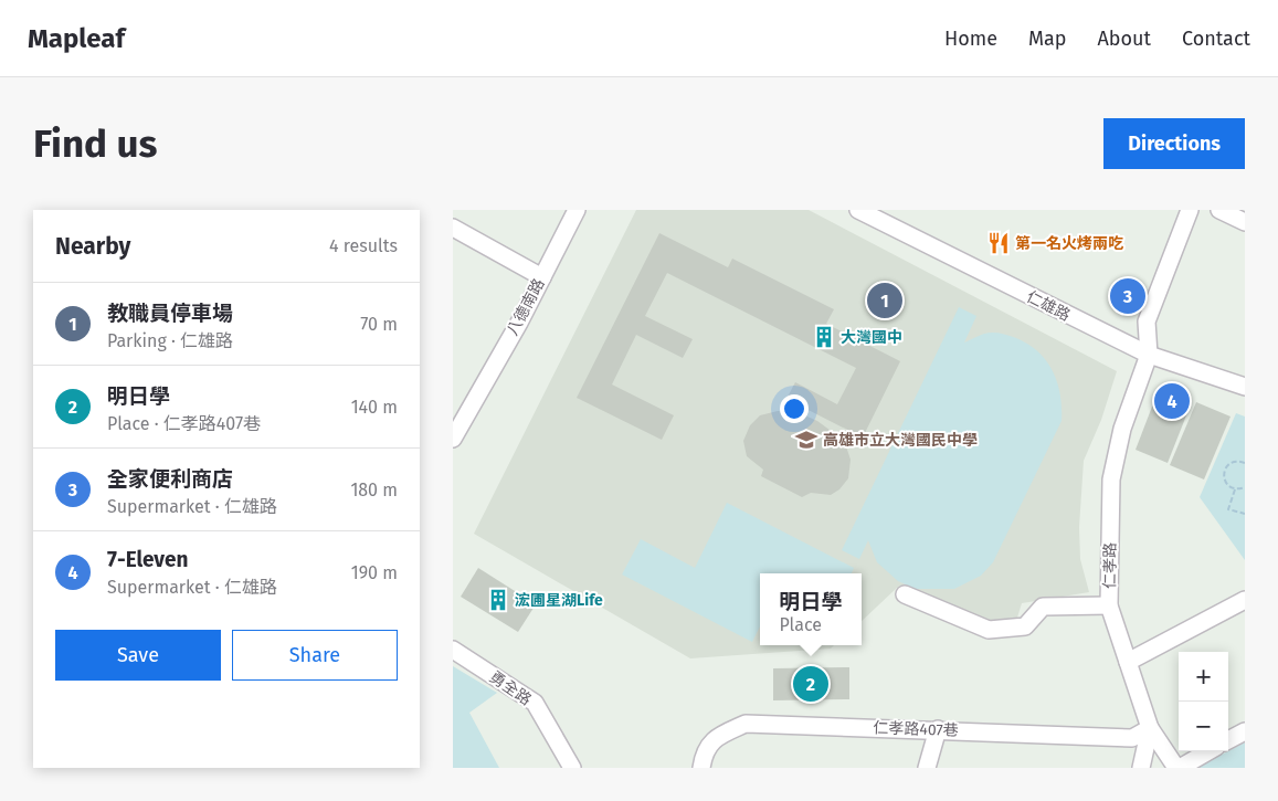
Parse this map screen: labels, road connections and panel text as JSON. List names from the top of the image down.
{
  "streets": {
    "street": [
      "仁雄路",
      "八德南路",
      "仁孝路",
      "勇全路",
      "仁孝路407巷"
    ]
  },
  "crossings": [
    ["仁雄路", "仁孝路"],
    ["仁孝路", "仁孝路407巷"]
  ],
  "places": {
    "restaurant": ["第一名火烤兩吃"],
    "building": ["大灣國中", "浤圃星湖Life"],
    "school or university": ["高雄市立大灣國民中學"]
  },
  "page": {
    "header": "Mapleaf",
    "nav": [
      "Home",
      "Map",
      "About",
      "Contact"
    ],
    "buttons": [
      "Directions",
      ["Save", "Share"]
    ],
    "title": "Find us",
    "heading": ["Nearby", "4 results"],
    "pins": [
      "3",
      "1",
      "4",
      "2"
    ],
    "list": [
      {
        "mark": "1",
        "name": "教職員停車場",
        "note": "Parking · 仁雄路",
        "value": "70 m"
      },
      {
        "mark": "2",
        "name": "明日學",
        "note": "Place · 仁孝路407巷",
        "value": "140 m"
      },
      {
        "mark": "3",
        "name": "全家便利商店",
        "note": "Supermarket · 仁雄路",
        "value": "180 m"
      },
      {
        "mark": "4",
        "name": "7-Eleven",
        "note": "Supermarket · 仁雄路",
        "value": "190 m"
      }
    ],
    "popup": ["明日學", "Place"],
    "map_buttons": ["+", "−"]
  }
}
